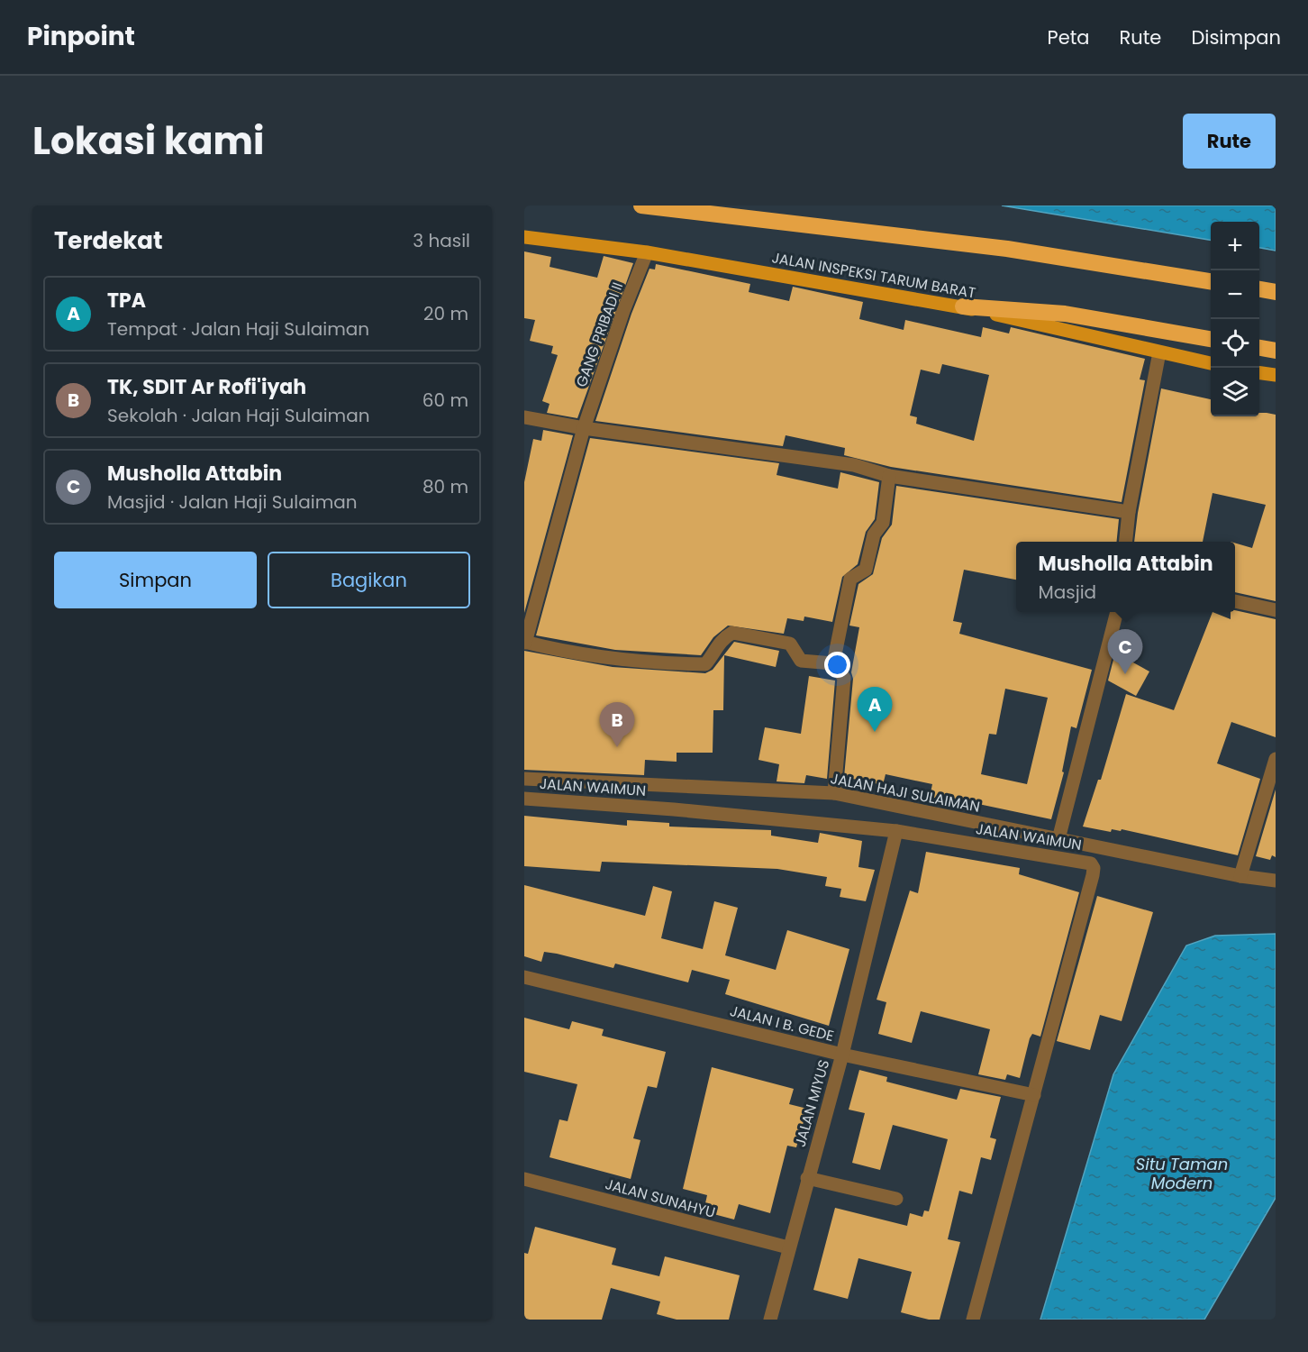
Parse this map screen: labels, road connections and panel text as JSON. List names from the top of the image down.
{
  "streets": {
    "main road": ["JALAN INSPEKSI TARUM BARAT"],
    "street": [
      "GANG PRIBADI II",
      "JALAN WAIMUN",
      "JALAN HAJI SULAIMAN",
      "JALAN I B. GEDE",
      "JALAN MIYUS",
      "JALAN SUNAHYU"
    ]
  },
  "crossings": [
    ["JALAN INSPEKSI TARUM BARAT", "GANG PRIBADI II"],
    ["JALAN WAIMUN", "JALAN I B. GEDE"],
    ["JALAN WAIMUN", "JALAN MIYUS"],
    ["JALAN I B. GEDE", "JALAN MIYUS"],
    ["JALAN MIYUS", "JALAN SUNAHYU"]
  ],
  "water": ["Situ Taman Modern"],
  "page": {
    "header": "Pinpoint",
    "nav": ["Peta", "Rute", "Disimpan"],
    "title": "Lokasi kami",
    "buttons": [
      "Rute",
      ["Simpan", "Bagikan"]
    ],
    "heading": ["Terdekat", "3 hasil"],
    "map_buttons": ["+", "−"],
    "list": [
      {
        "mark": "A",
        "name": "TPA",
        "note": "Tempat · Jalan Haji Sulaiman",
        "value": "20 m"
      },
      {
        "mark": "B",
        "name": "TK, SDIT Ar Rofi'iyah",
        "note": "Sekolah · Jalan Haji Sulaiman",
        "value": "60 m"
      },
      {
        "mark": "C",
        "name": "Musholla Attabin",
        "note": "Masjid · Jalan Haji Sulaiman",
        "value": "80 m"
      }
    ],
    "popup": ["Musholla Attabin", "Masjid"],
    "pins": ["C", "A", "B"]
  }
}
